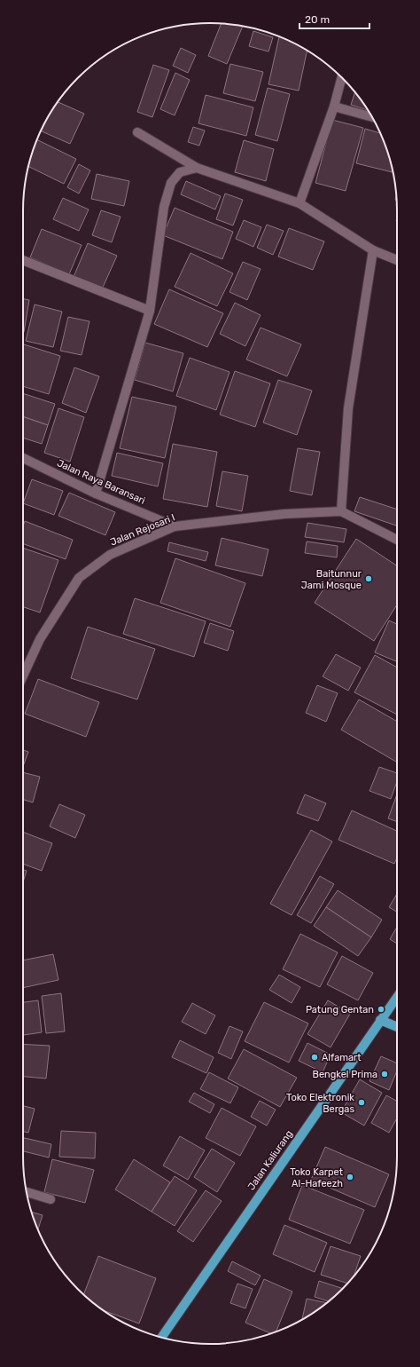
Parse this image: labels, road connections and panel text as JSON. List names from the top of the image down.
{
  "streets": {
    "main road": ["Jalan Kaliurang"],
    "street": ["Jalan Raya Baransari", "Jalan Rejosari I"]
  },
  "crossings": [
    ["Jalan Raya Baransari", "Jalan Rejosari I"]
  ],
  "places": [
    "Baitunnur Jami Mosque",
    "Patung Gentan",
    "Alfamart",
    "Bengkel Prima",
    "Toko Elektronik Bergas",
    "Toko Karpet Al-Hafeezh"
  ],
  "scale_bar": "20 m"
}
